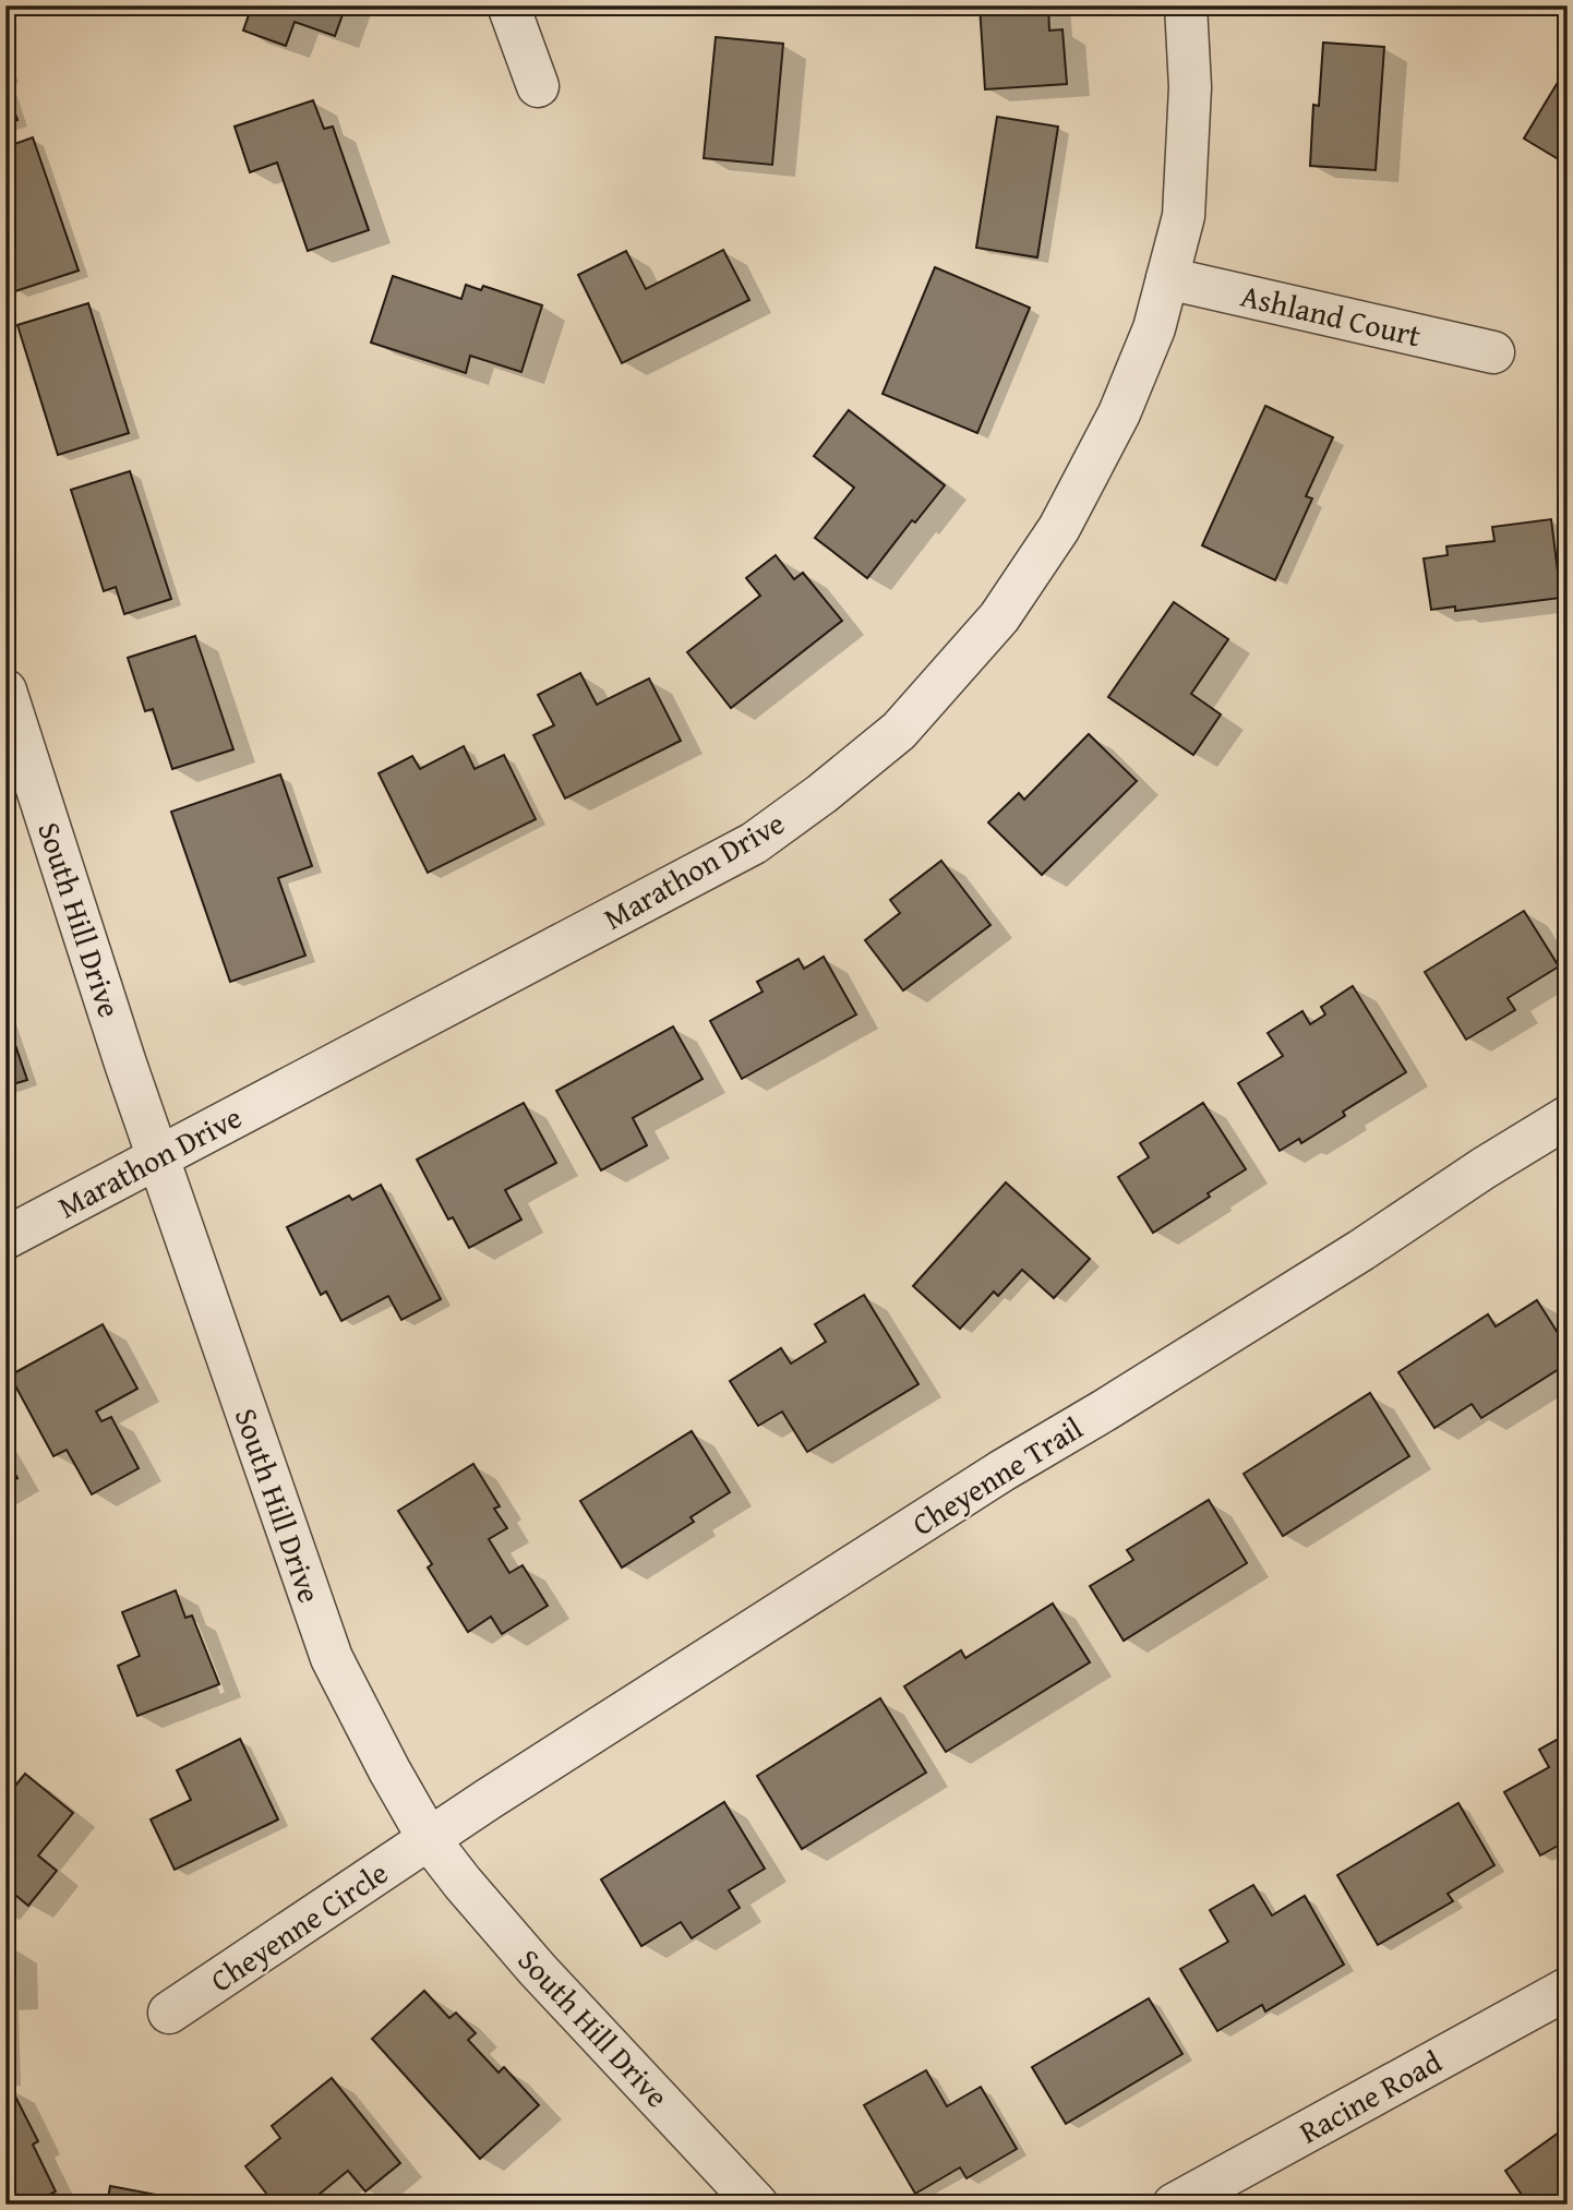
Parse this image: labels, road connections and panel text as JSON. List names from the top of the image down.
{
  "streets": {
    "street": [
      "Ashland Court",
      "Marathon Drive",
      "South Hill Drive",
      "Cheyenne Trail",
      "Cheyenne Circle",
      "Racine Road"
    ]
  },
  "crossings": [
    ["Ashland Court", "Marathon Drive"],
    ["Marathon Drive", "South Hill Drive"],
    ["South Hill Drive", "Cheyenne Trail"],
    ["South Hill Drive", "Cheyenne Circle"],
    ["Cheyenne Trail", "Cheyenne Circle"]
  ]
}
